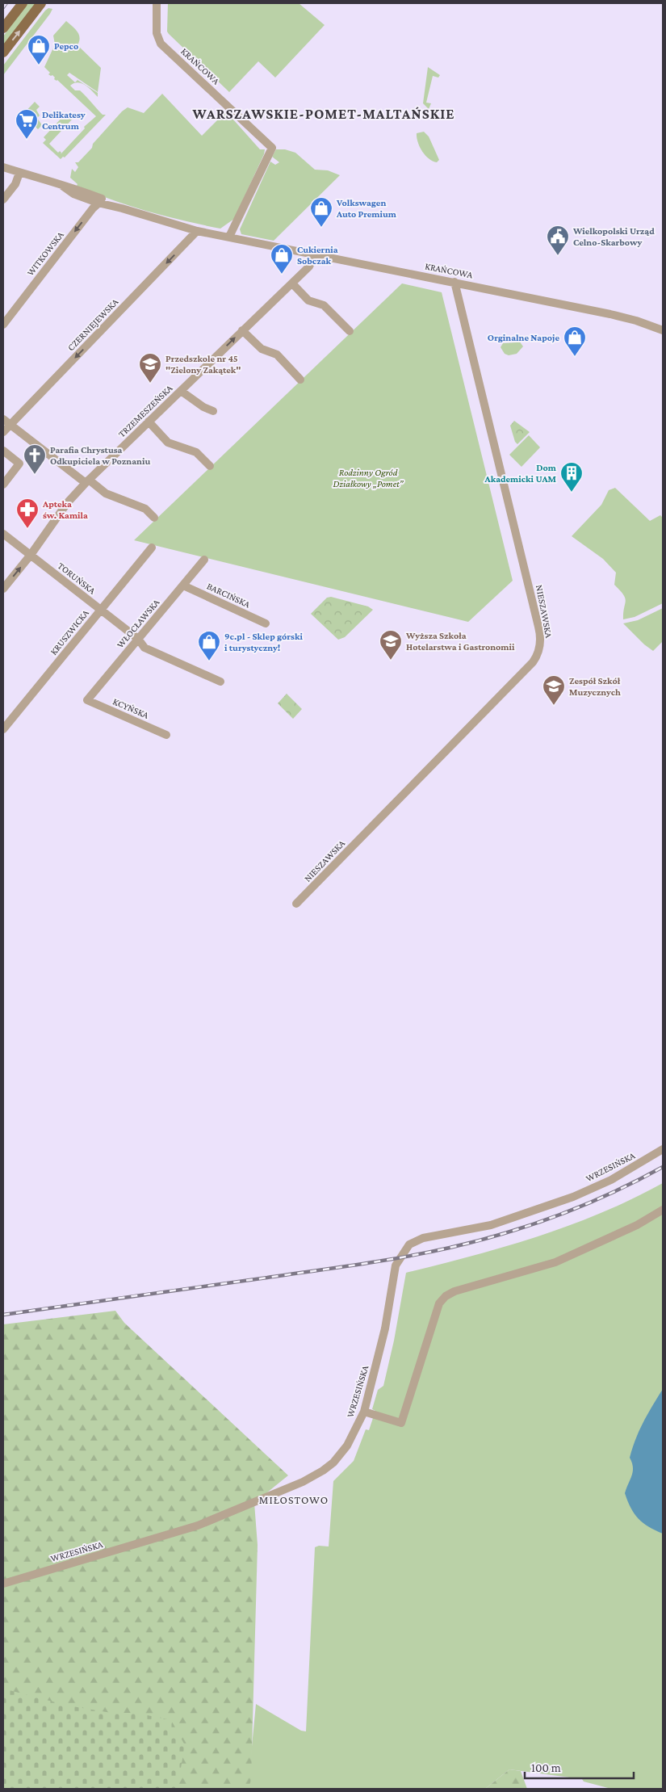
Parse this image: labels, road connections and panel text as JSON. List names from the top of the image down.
{
  "streets": {
    "street": [
      "KRAŃCOWA",
      "WITKOWSKA",
      "CZERNIEJEWSKA",
      "TRZEMESZEŃSKA",
      "TORUŃSKA",
      "BARCIŃSKA",
      "NIESZAWSKA",
      "WŁOCŁAWSKA",
      "KRUSZWICKA",
      "KCYŃSKA",
      "WRZESIŃSKA"
    ]
  },
  "crossings": [
    ["KRAŃCOWA", "WITKOWSKA"],
    ["KRAŃCOWA", "CZERNIEJEWSKA"],
    ["KRAŃCOWA", "TRZEMESZEŃSKA"],
    ["KRAŃCOWA", "NIESZAWSKA"],
    ["TRZEMESZEŃSKA", "TORUŃSKA"],
    ["TORUŃSKA", "WŁOCŁAWSKA"],
    ["TORUŃSKA", "KRUSZWICKA"],
    ["BARCIŃSKA", "WŁOCŁAWSKA"],
    ["WŁOCŁAWSKA", "KCYŃSKA"]
  ],
  "one_way": ["WITKOWSKA", "CZERNIEJEWSKA"],
  "districts": ["WARSZAWSKIE-POMET-MALTAŃSKIE", "MIŁOSTOWO"],
  "parks": ["Rodzinny Ogród Działkowy „Pomet”"],
  "places": {
    "shop": [
      "Pepco",
      "Volkswagen Auto Premium",
      "Cukiernia Sobczak",
      "Orginalne Napoje",
      "9c.pl - Sklep górski i turystyczny!"
    ],
    "supermarket": ["Delikatesy Centrum"],
    "public building": ["Wielkopolski Urząd Celno-Skarbowy"],
    "school or university": ["Przedszkole nr 45 \"Zielony Zakątek\"", "Wyższa Szkoła Hotelarstwa i Gastronomii", "Zespół Szkół Muzycznych"],
    "church": ["Parafia Chrystusa Odkupiciela w Poznaniu"],
    "building": ["Dom Akademicki UAM"],
    "pharmacy": ["Apteka św. Kamila"]
  },
  "scale_bar": "100 m"
}
